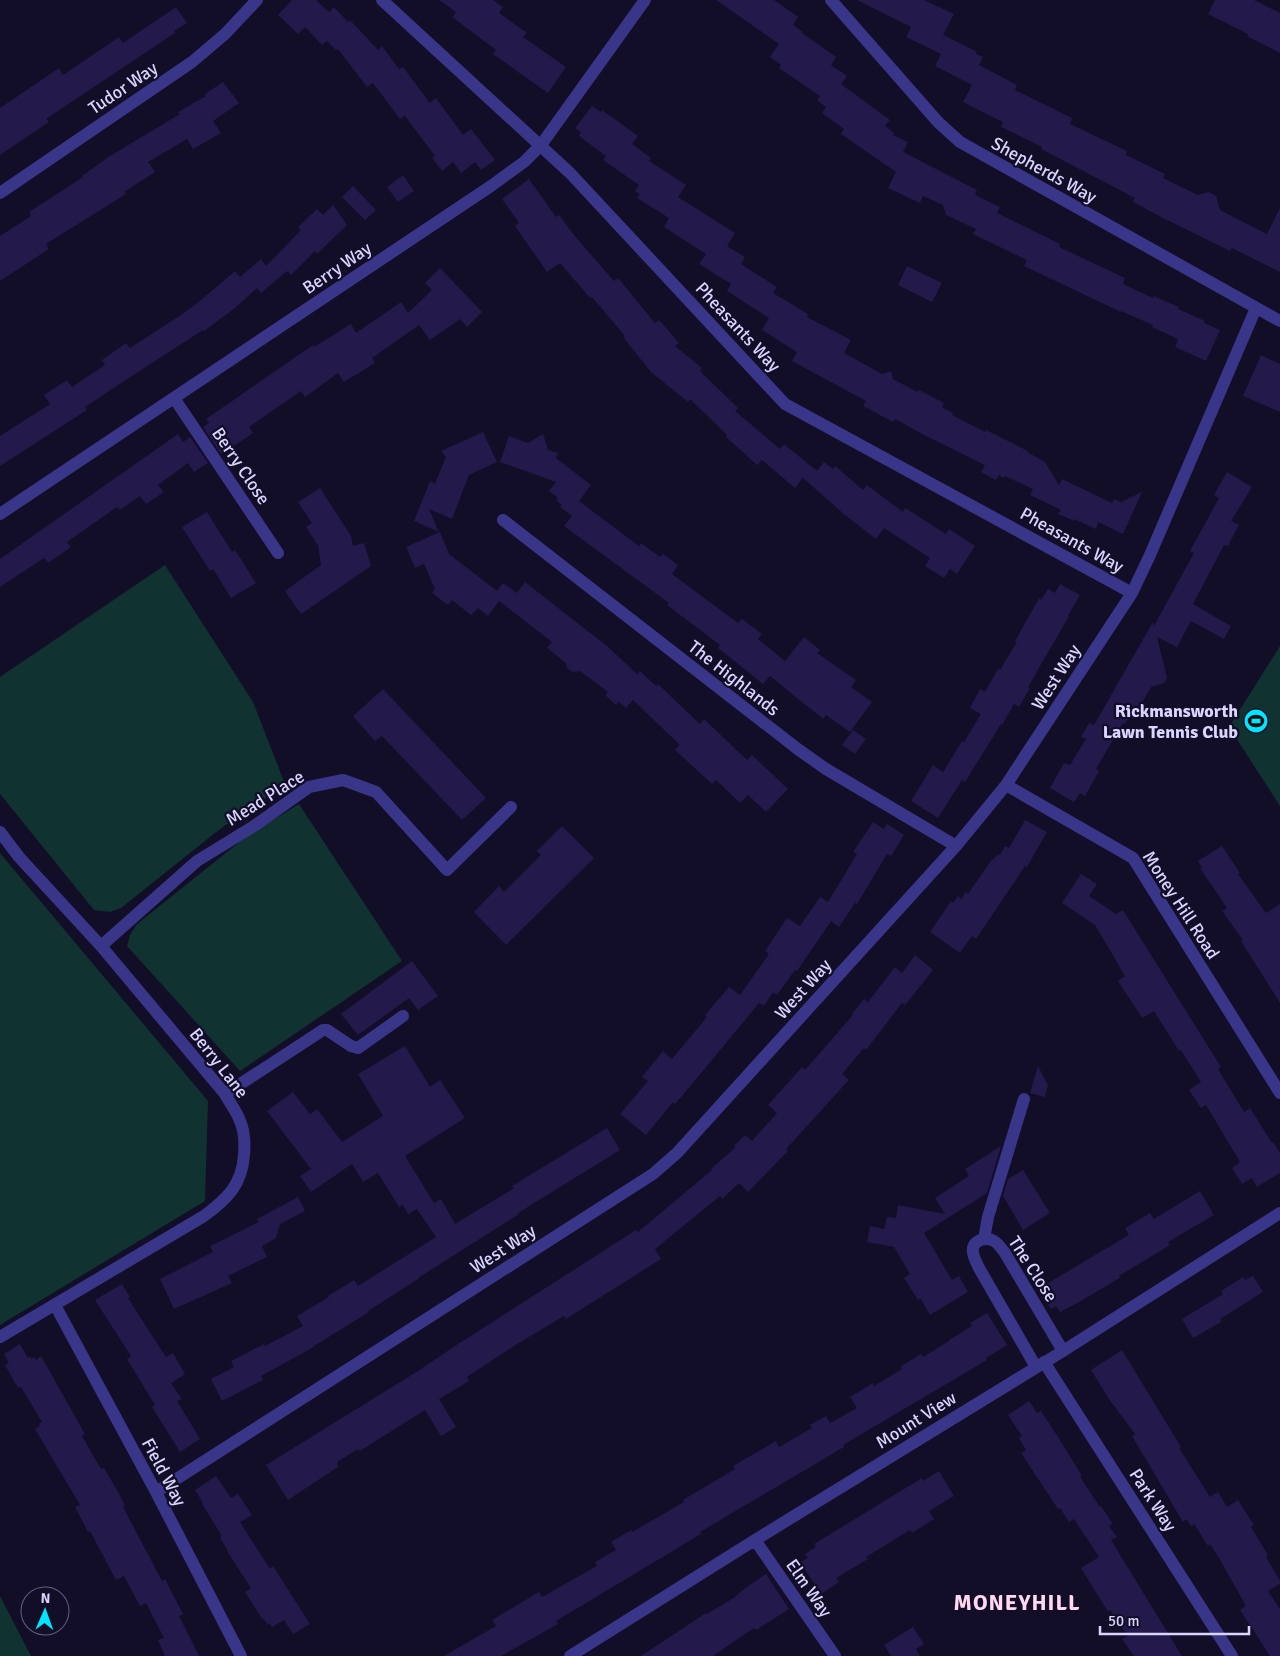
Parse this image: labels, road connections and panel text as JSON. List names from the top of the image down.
{
  "streets": {
    "street": [
      "Tudor Way",
      "Shepherds Way",
      "Berry Way",
      "Pheasants Way",
      "Berry Close",
      "West Way",
      "The Highlands",
      "Mead Place",
      "Money Hill Road",
      "Berry Lane",
      "The Close",
      "Mount View",
      "Field Way",
      "Park Way",
      "Elm Way"
    ]
  },
  "crossings": [
    ["Shepherds Way", "West Way"],
    ["Berry Way", "Pheasants Way"],
    ["Berry Way", "Berry Close"],
    ["Pheasants Way", "West Way"],
    ["West Way", "The Highlands"],
    ["West Way", "Money Hill Road"],
    ["West Way", "Field Way"],
    ["Mead Place", "Berry Lane"],
    ["Berry Lane", "Field Way"],
    ["The Close", "Mount View"],
    ["The Close", "Park Way"],
    ["Mount View", "Park Way"],
    ["Mount View", "Elm Way"]
  ],
  "districts": ["MONEYHILL"],
  "places": {
    "sports": ["Rickmansworth Lawn Tennis Club"]
  },
  "scale_bar": "50 m",
  "north": "top"
}
